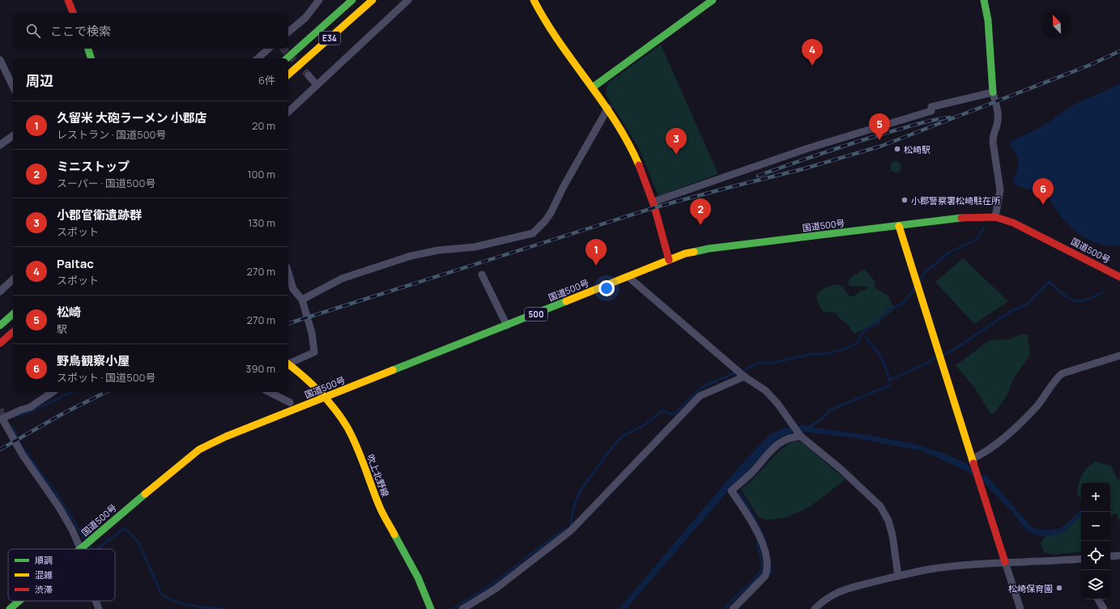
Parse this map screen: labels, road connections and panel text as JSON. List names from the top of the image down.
{
  "streets": {
    "main road": [
      "E34",
      "国道500号",
      "500",
      "吹上北野線"
    ]
  },
  "crossings": [
    ["国道500号", "吹上北野線"]
  ],
  "places": ["松崎駅", "小郡警察署松崎駐在所", "松崎保育園"],
  "legend": ["順調", "混雑", "渋滞"],
  "north": "top left",
  "page": {
    "search": "ここで検索",
    "pins": [
      "4",
      "5",
      "3",
      "6",
      "2",
      "1"
    ],
    "heading": ["周辺", "6件"],
    "list": [
      {
        "mark": "1",
        "name": "久留米 大砲ラーメン 小郡店",
        "note": "レストラン · 国道500号",
        "value": "20 m"
      },
      {
        "mark": "2",
        "name": "ミニストップ",
        "note": "スーパー · 国道500号",
        "value": "100 m"
      },
      {
        "mark": "3",
        "name": "小郡官衛遺跡群",
        "note": "スポット",
        "value": "130 m"
      },
      {
        "mark": "4",
        "name": "Paltac",
        "note": "スポット",
        "value": "270 m"
      },
      {
        "mark": "5",
        "name": "松崎",
        "note": "駅",
        "value": "270 m"
      },
      {
        "mark": "6",
        "name": "野鳥観察小屋",
        "note": "スポット · 国道500号",
        "value": "390 m"
      }
    ],
    "map_buttons": ["+", "−"]
  }
}
